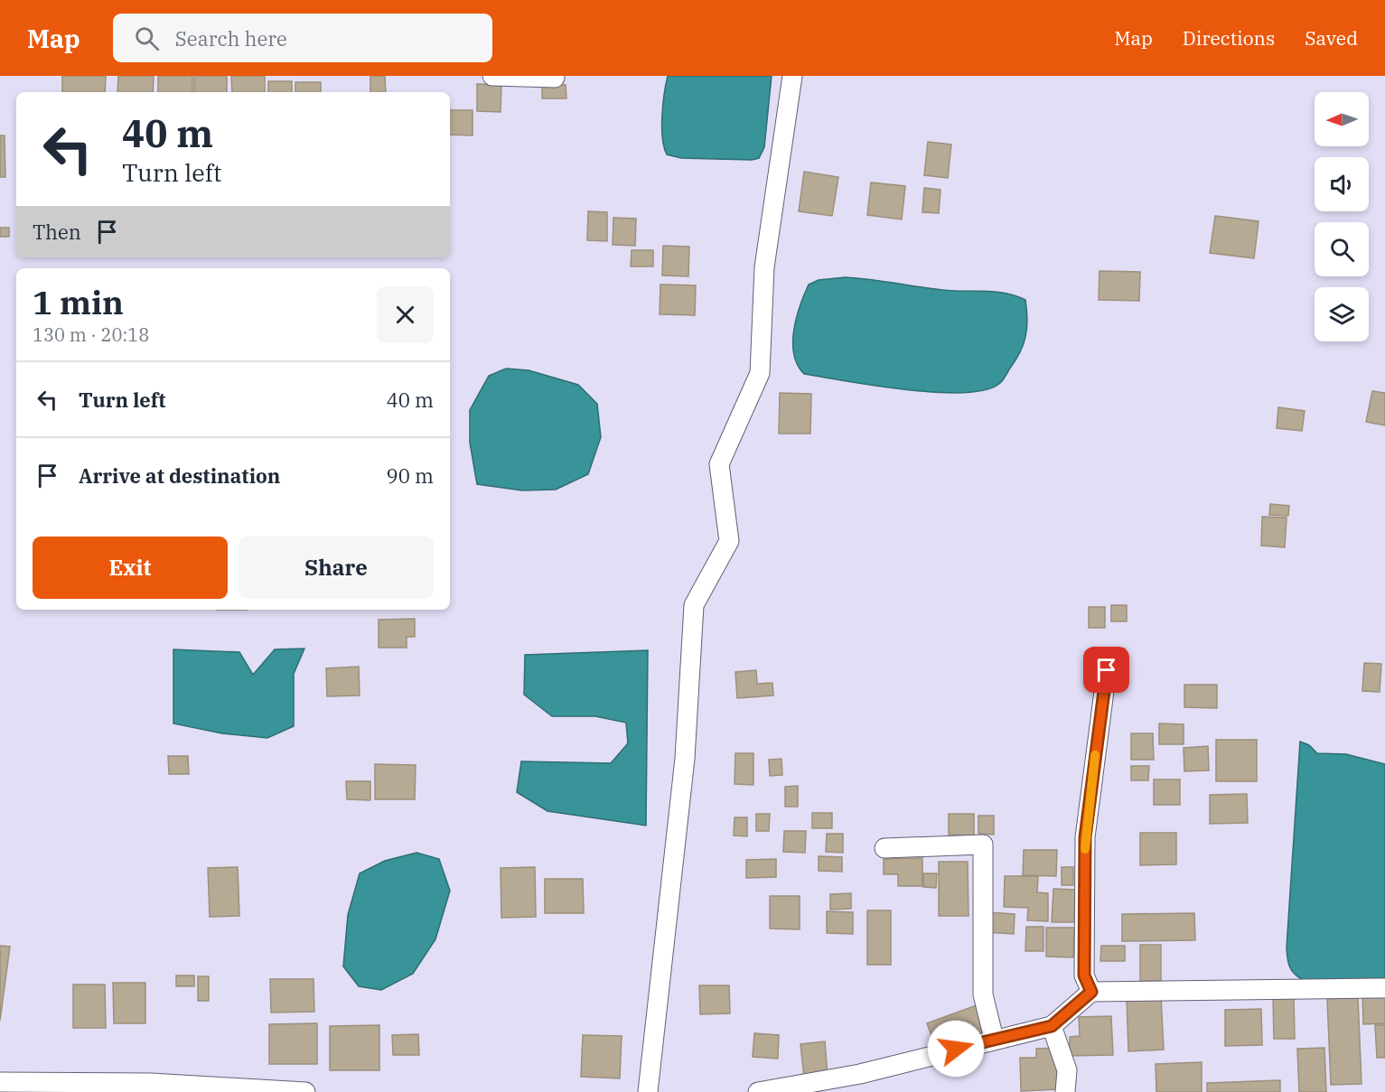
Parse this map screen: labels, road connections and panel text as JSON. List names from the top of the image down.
{
  "north": "left",
  "page": {
    "header": "Map",
    "search": "Search here",
    "nav": ["Map", "Directions", "Saved"],
    "turn": ["40 m", "Turn left"],
    "then": "Then",
    "heading": ["1 min", "130 m · 20:18"],
    "list": [
      {
        "name": "Turn left",
        "value": "40 m"
      },
      {
        "name": "Arrive at destination",
        "value": "90 m"
      }
    ],
    "buttons": ["Exit", "Share"]
  }
}
